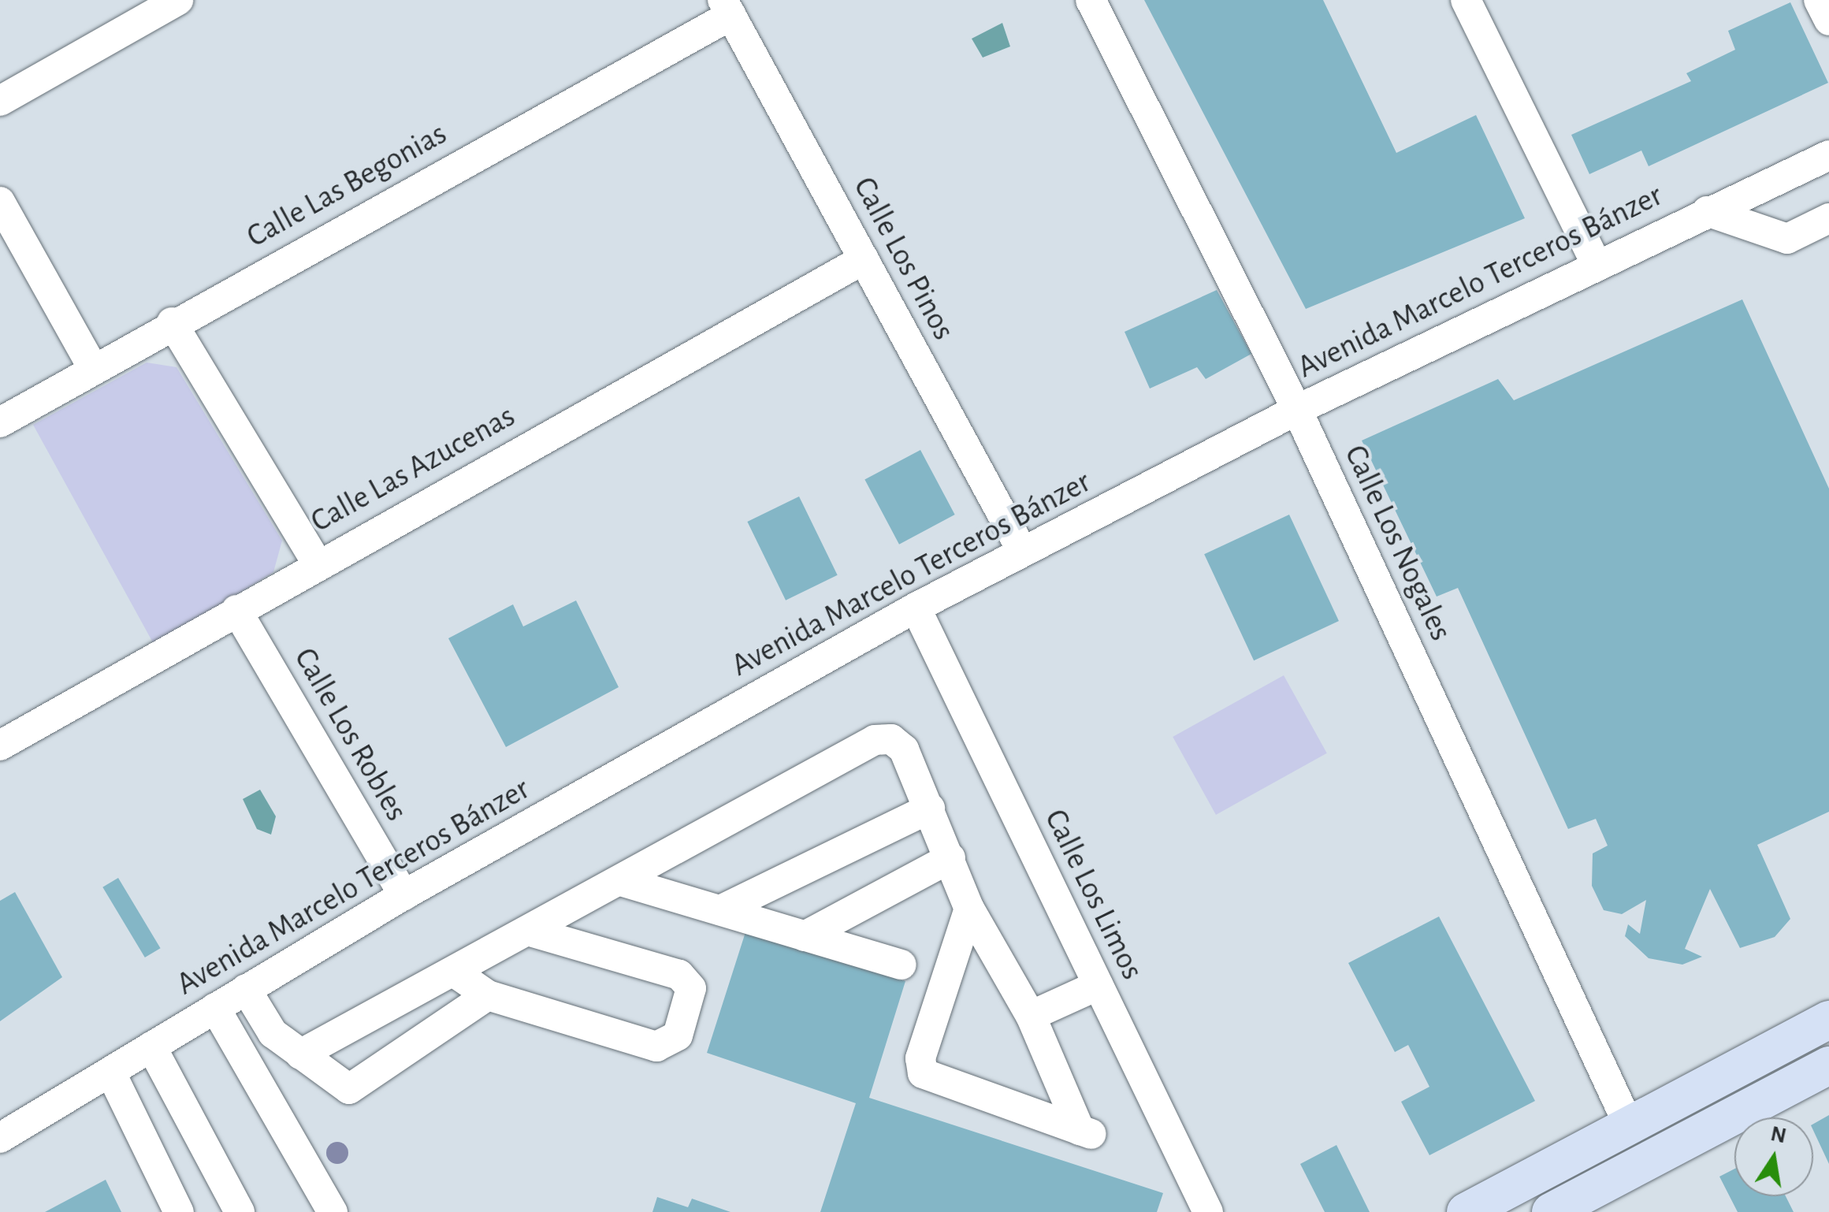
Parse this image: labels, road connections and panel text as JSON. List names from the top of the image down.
{
  "streets": {
    "street": [
      "Calle Las Begonias",
      "Calle Los Pinos",
      "Avenida Marcelo Terceros Bánzer",
      "Calle Las Azucenas",
      "Calle Los Nogales",
      "Calle Los Robles",
      "Calle Los Limos"
    ]
  },
  "crossings": [
    ["Calle Las Begonias", "Calle Los Pinos"],
    ["Calle Los Pinos", "Avenida Marcelo Terceros Bánzer"],
    ["Calle Los Pinos", "Calle Las Azucenas"],
    ["Avenida Marcelo Terceros Bánzer", "Calle Los Nogales"],
    ["Avenida Marcelo Terceros Bánzer", "Calle Los Robles"],
    ["Avenida Marcelo Terceros Bánzer", "Calle Los Limos"],
    ["Calle Las Azucenas", "Calle Los Robles"]
  ],
  "north": "top"
}
